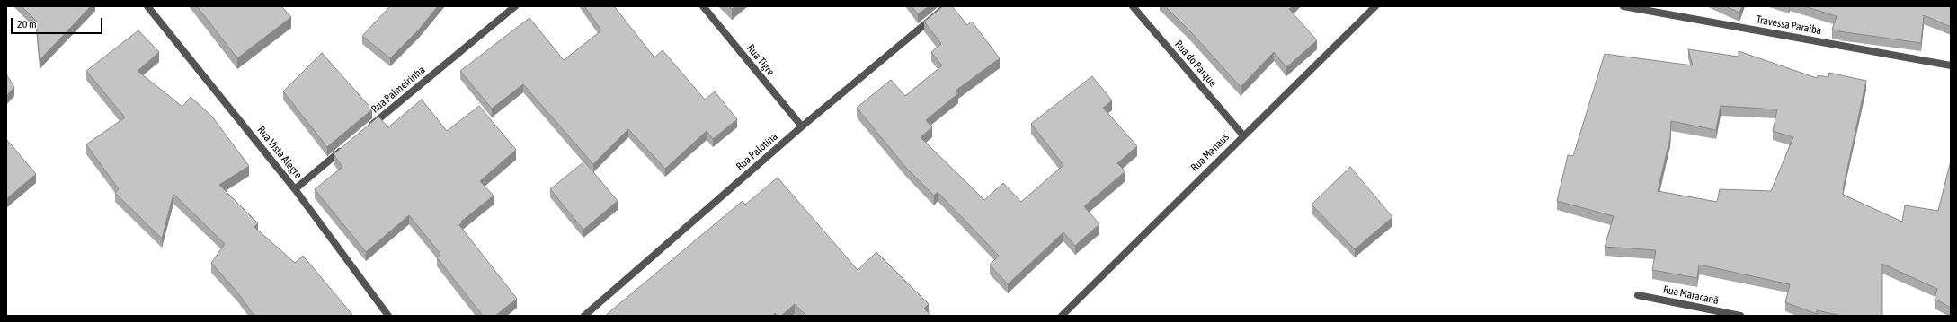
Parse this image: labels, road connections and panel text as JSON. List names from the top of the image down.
{
  "streets": {
    "street": [
      "Travessa Paraíba",
      "Rua Tigre",
      "Rua do Parque",
      "Rua Palmeirinha",
      "Rua Palotina",
      "Rua Vista Alegre",
      "Rua Manaus",
      "Rua Maracanã"
    ]
  },
  "crossings": [
    ["Rua Tigre", "Rua Palotina"],
    ["Rua do Parque", "Rua Manaus"]
  ],
  "scale_bar": "20 m"
}
